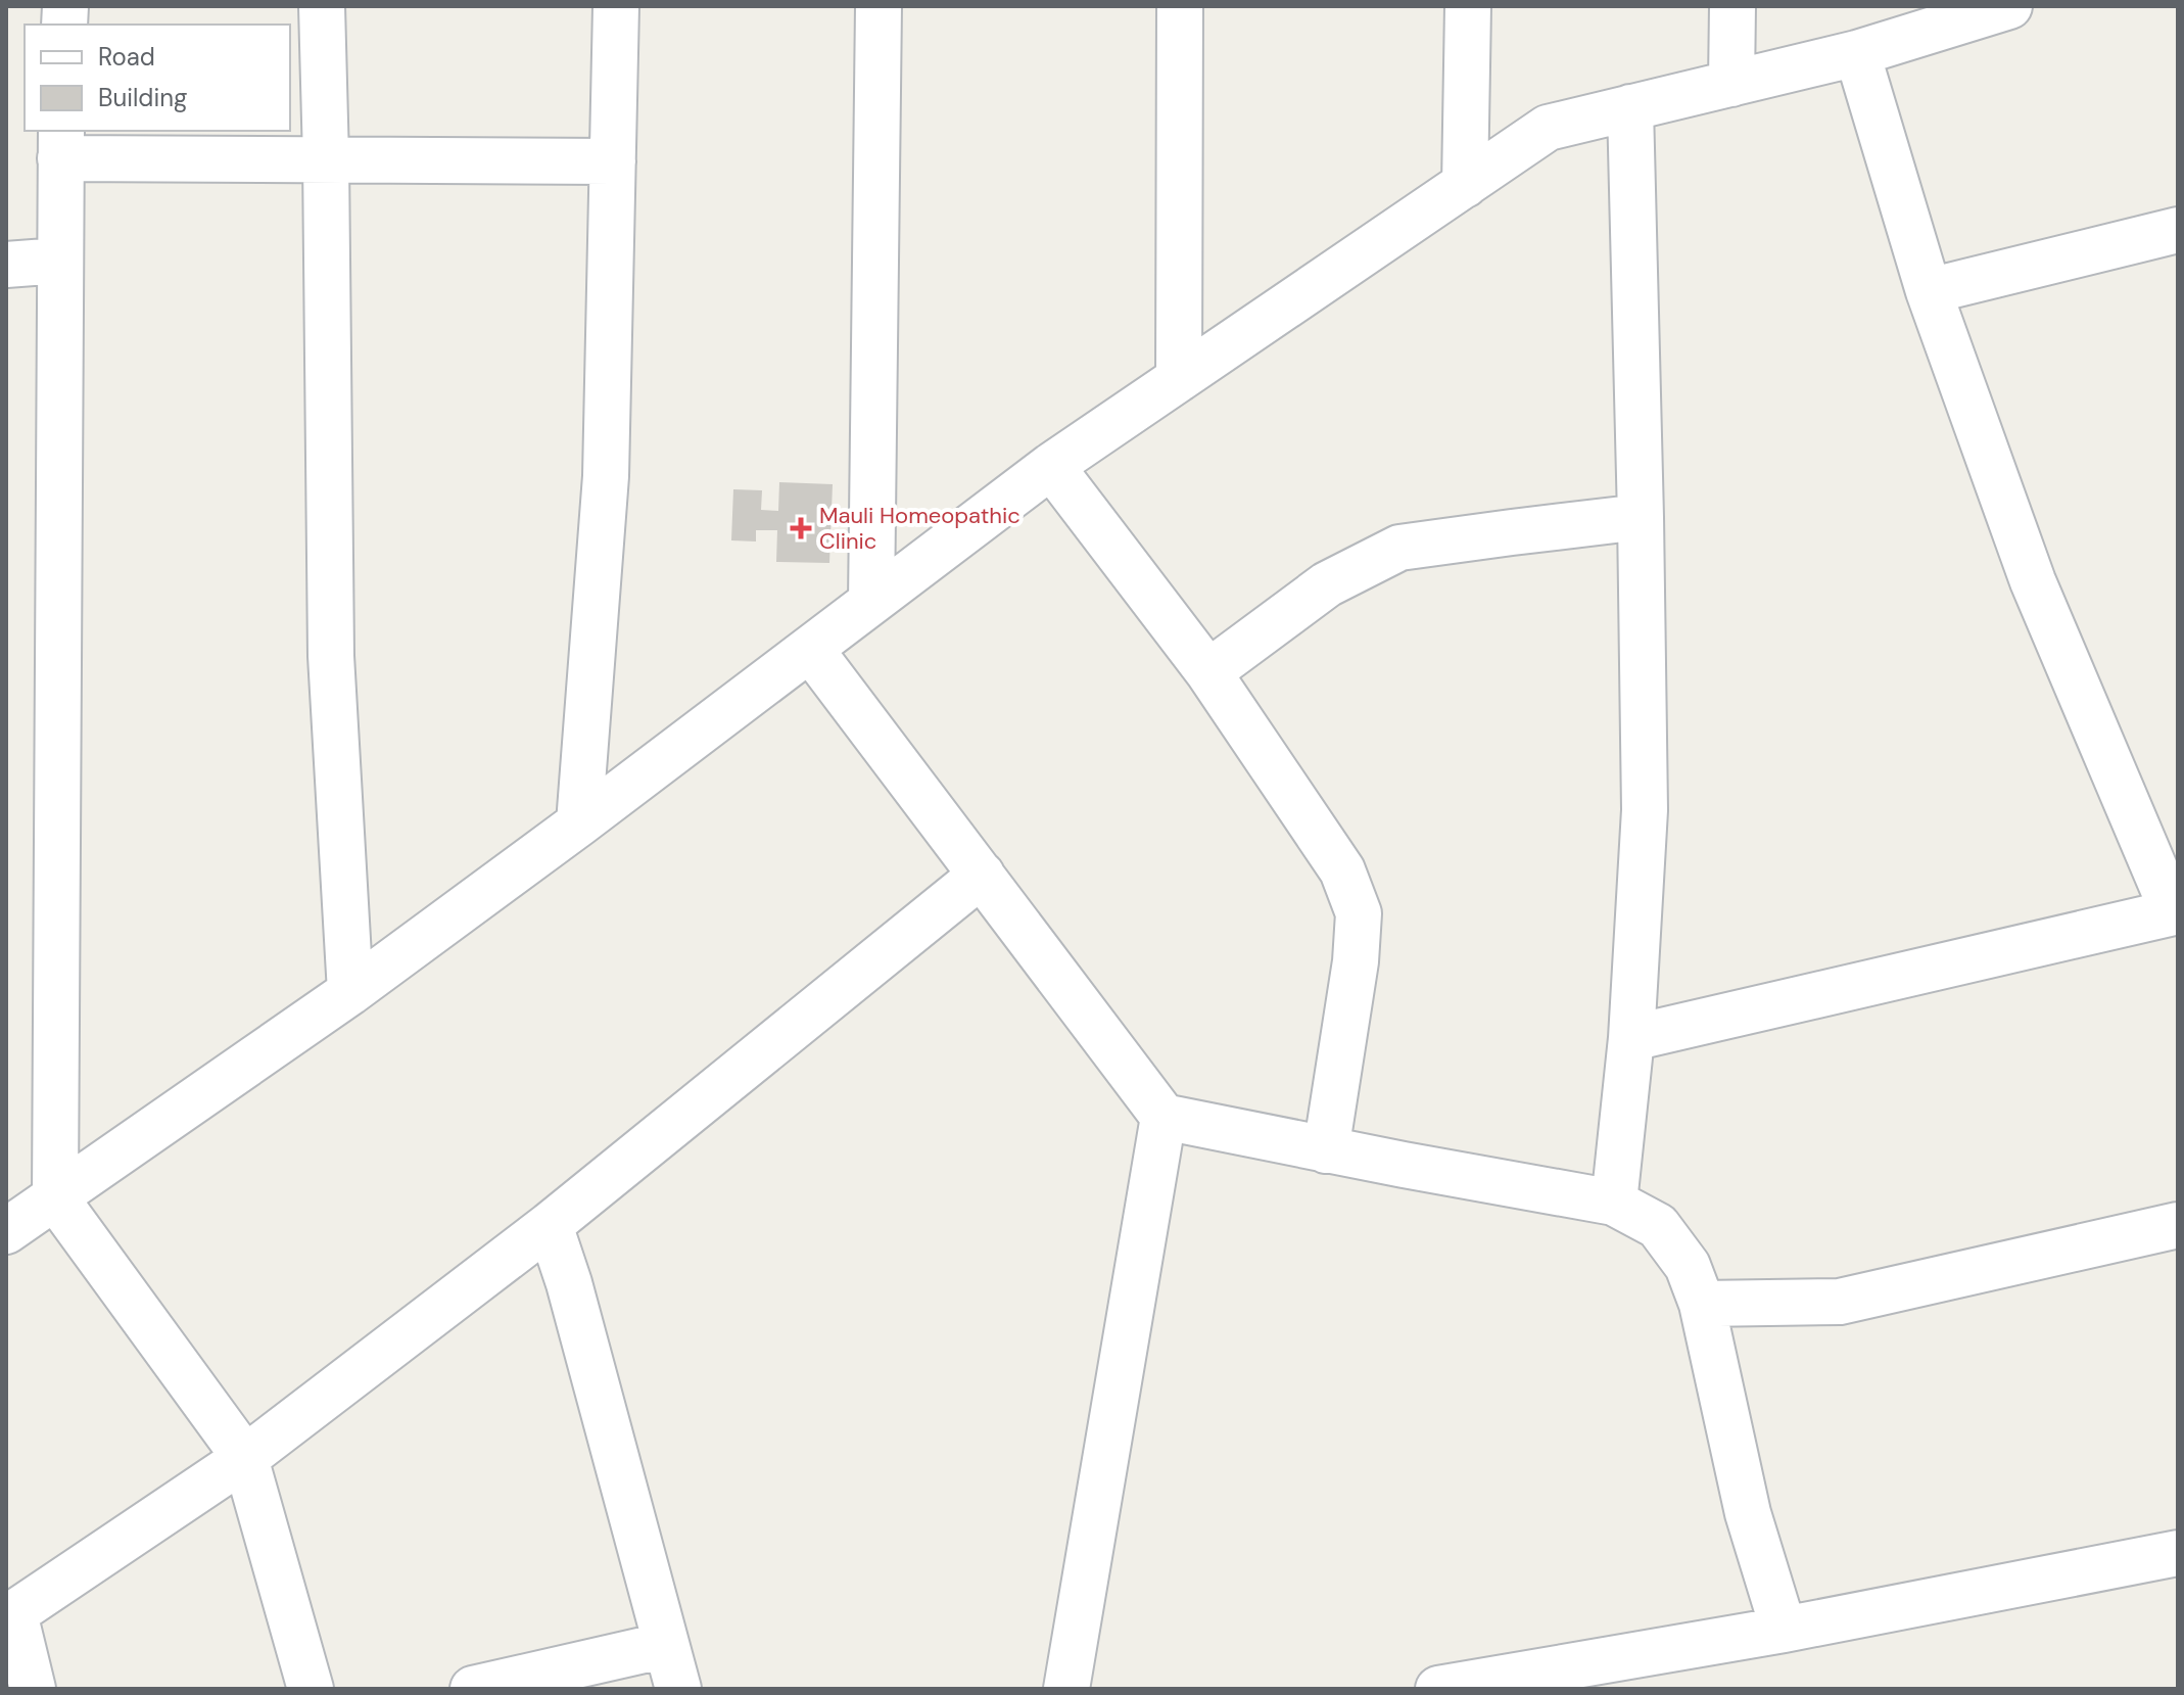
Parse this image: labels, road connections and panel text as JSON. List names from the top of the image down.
{
  "places": {
    "health": ["Mauli Homeopathic Clinic"]
  },
  "legend": ["Road", "Building"]
}
